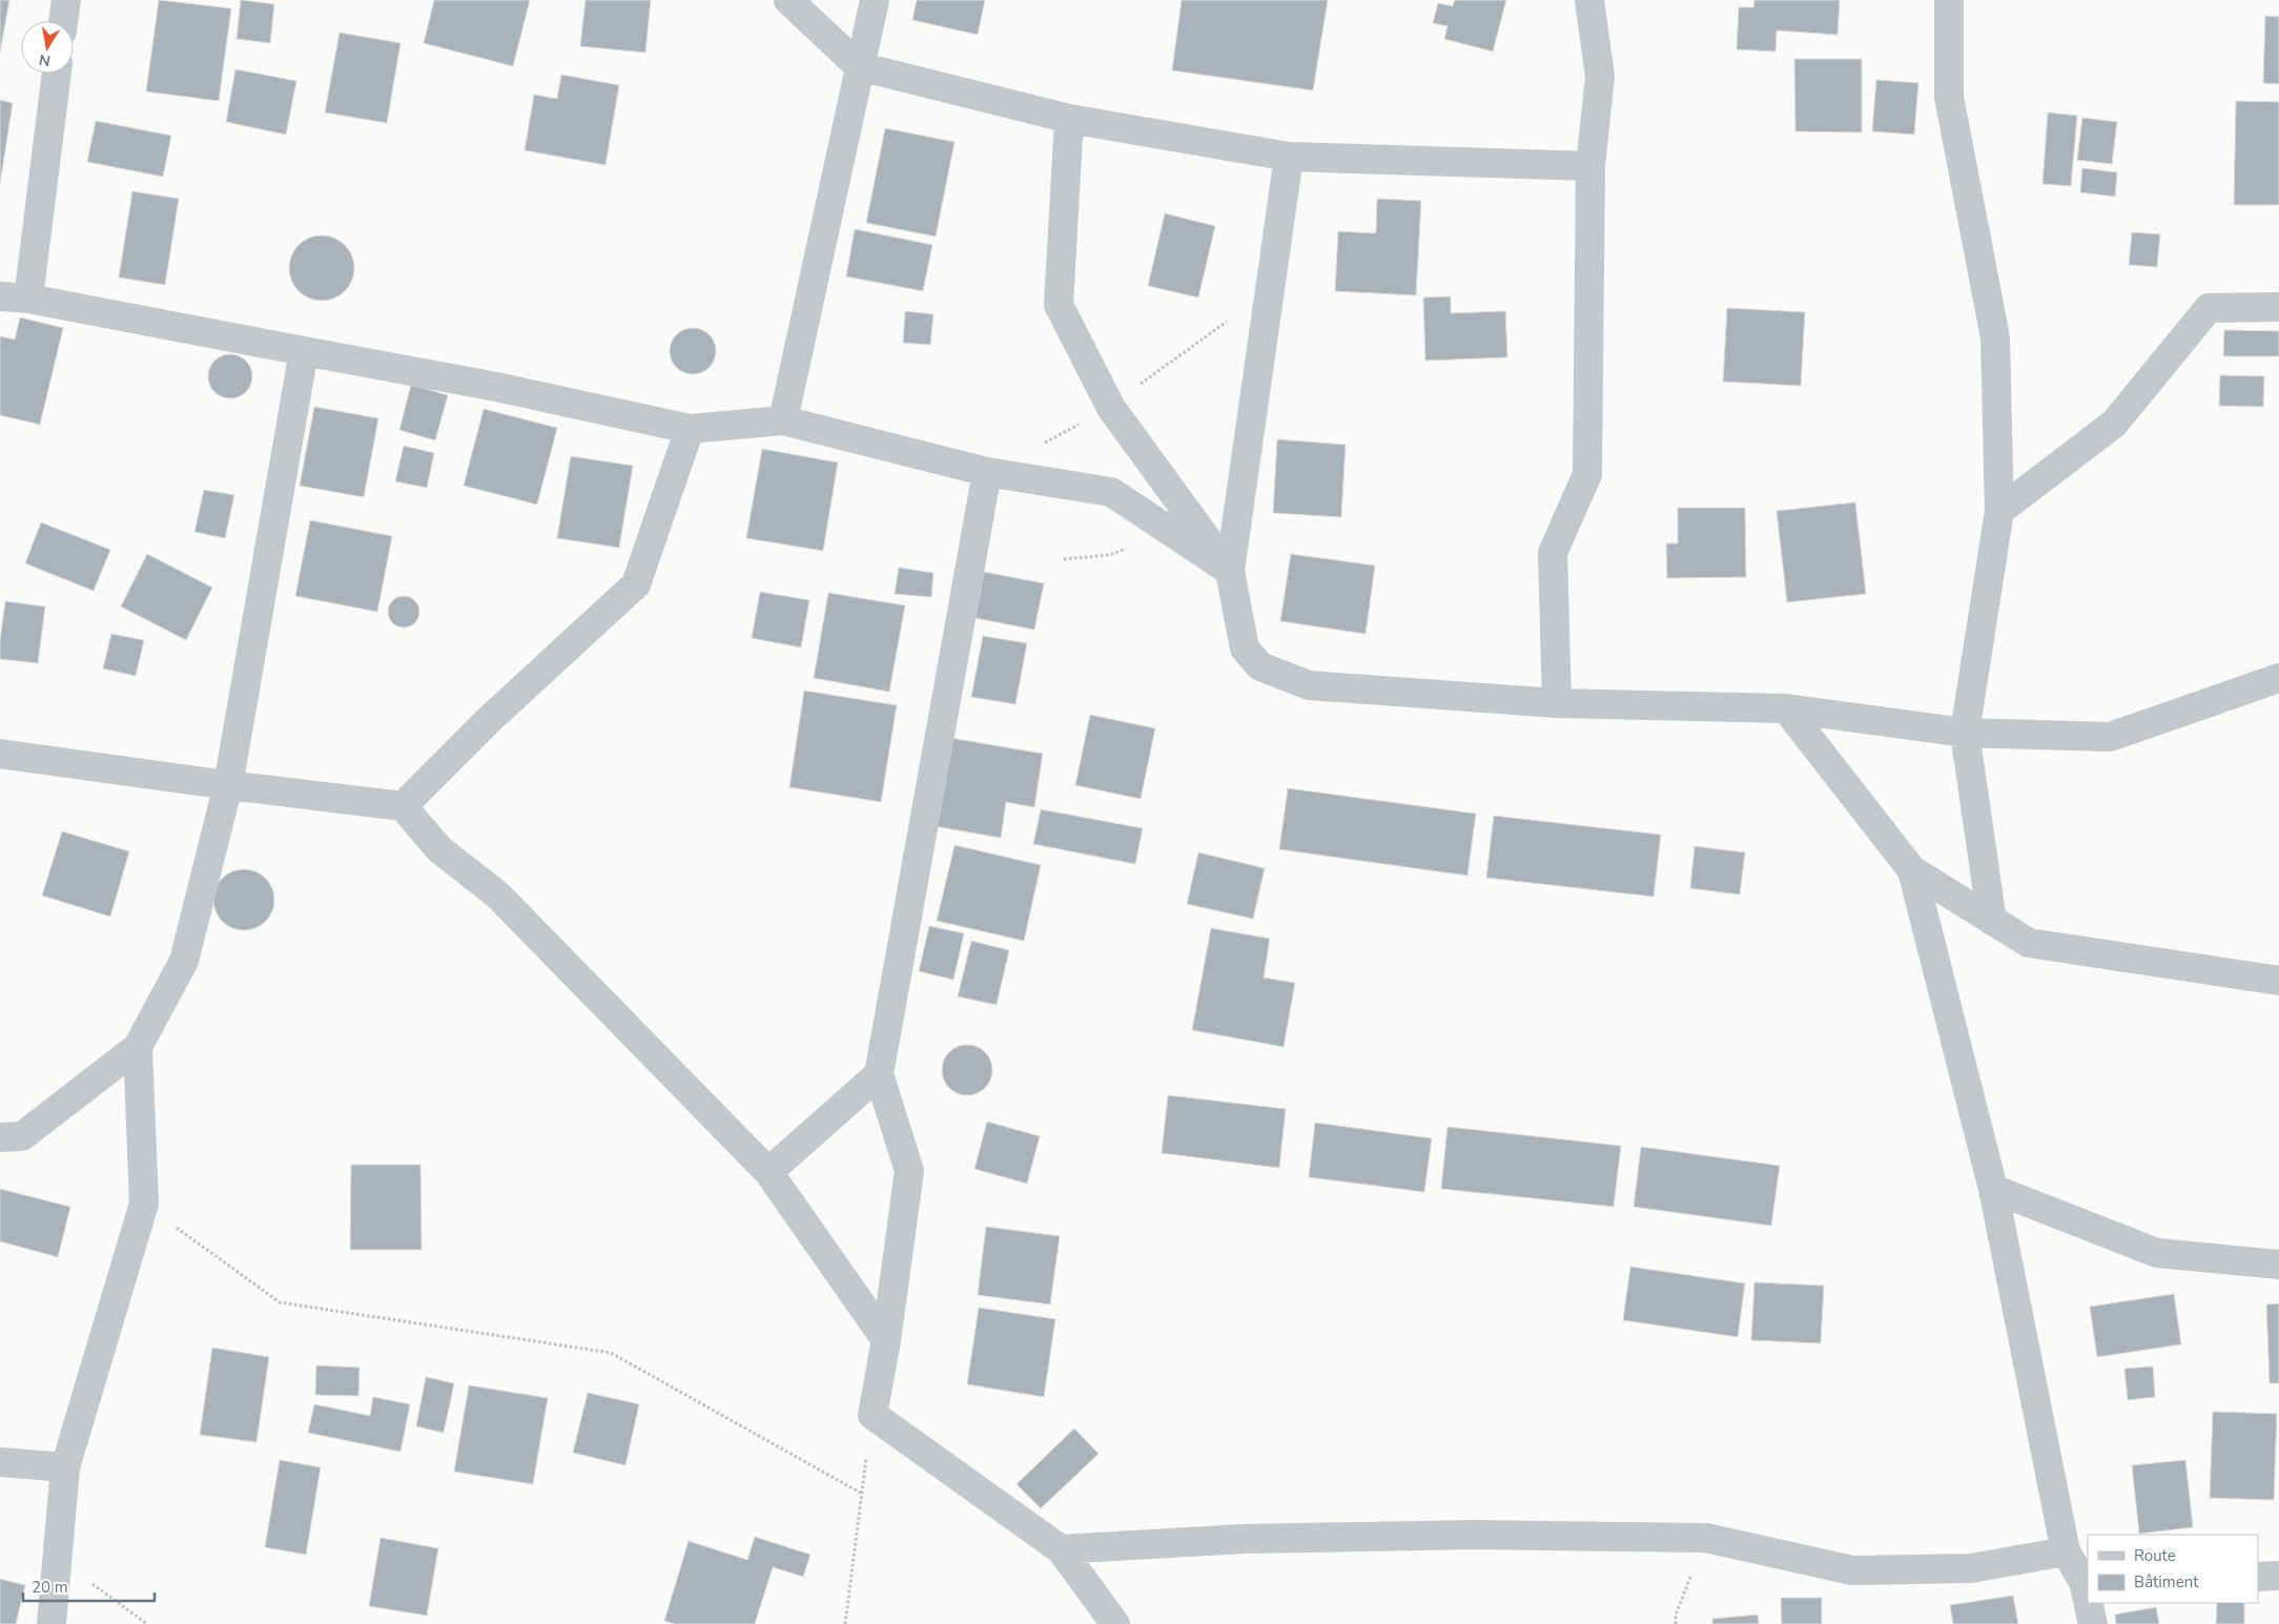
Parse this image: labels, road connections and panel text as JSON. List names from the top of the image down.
{
  "legend": ["Route", "Bâtiment"],
  "scale_bar": "20 m",
  "north": "bottom"
}
